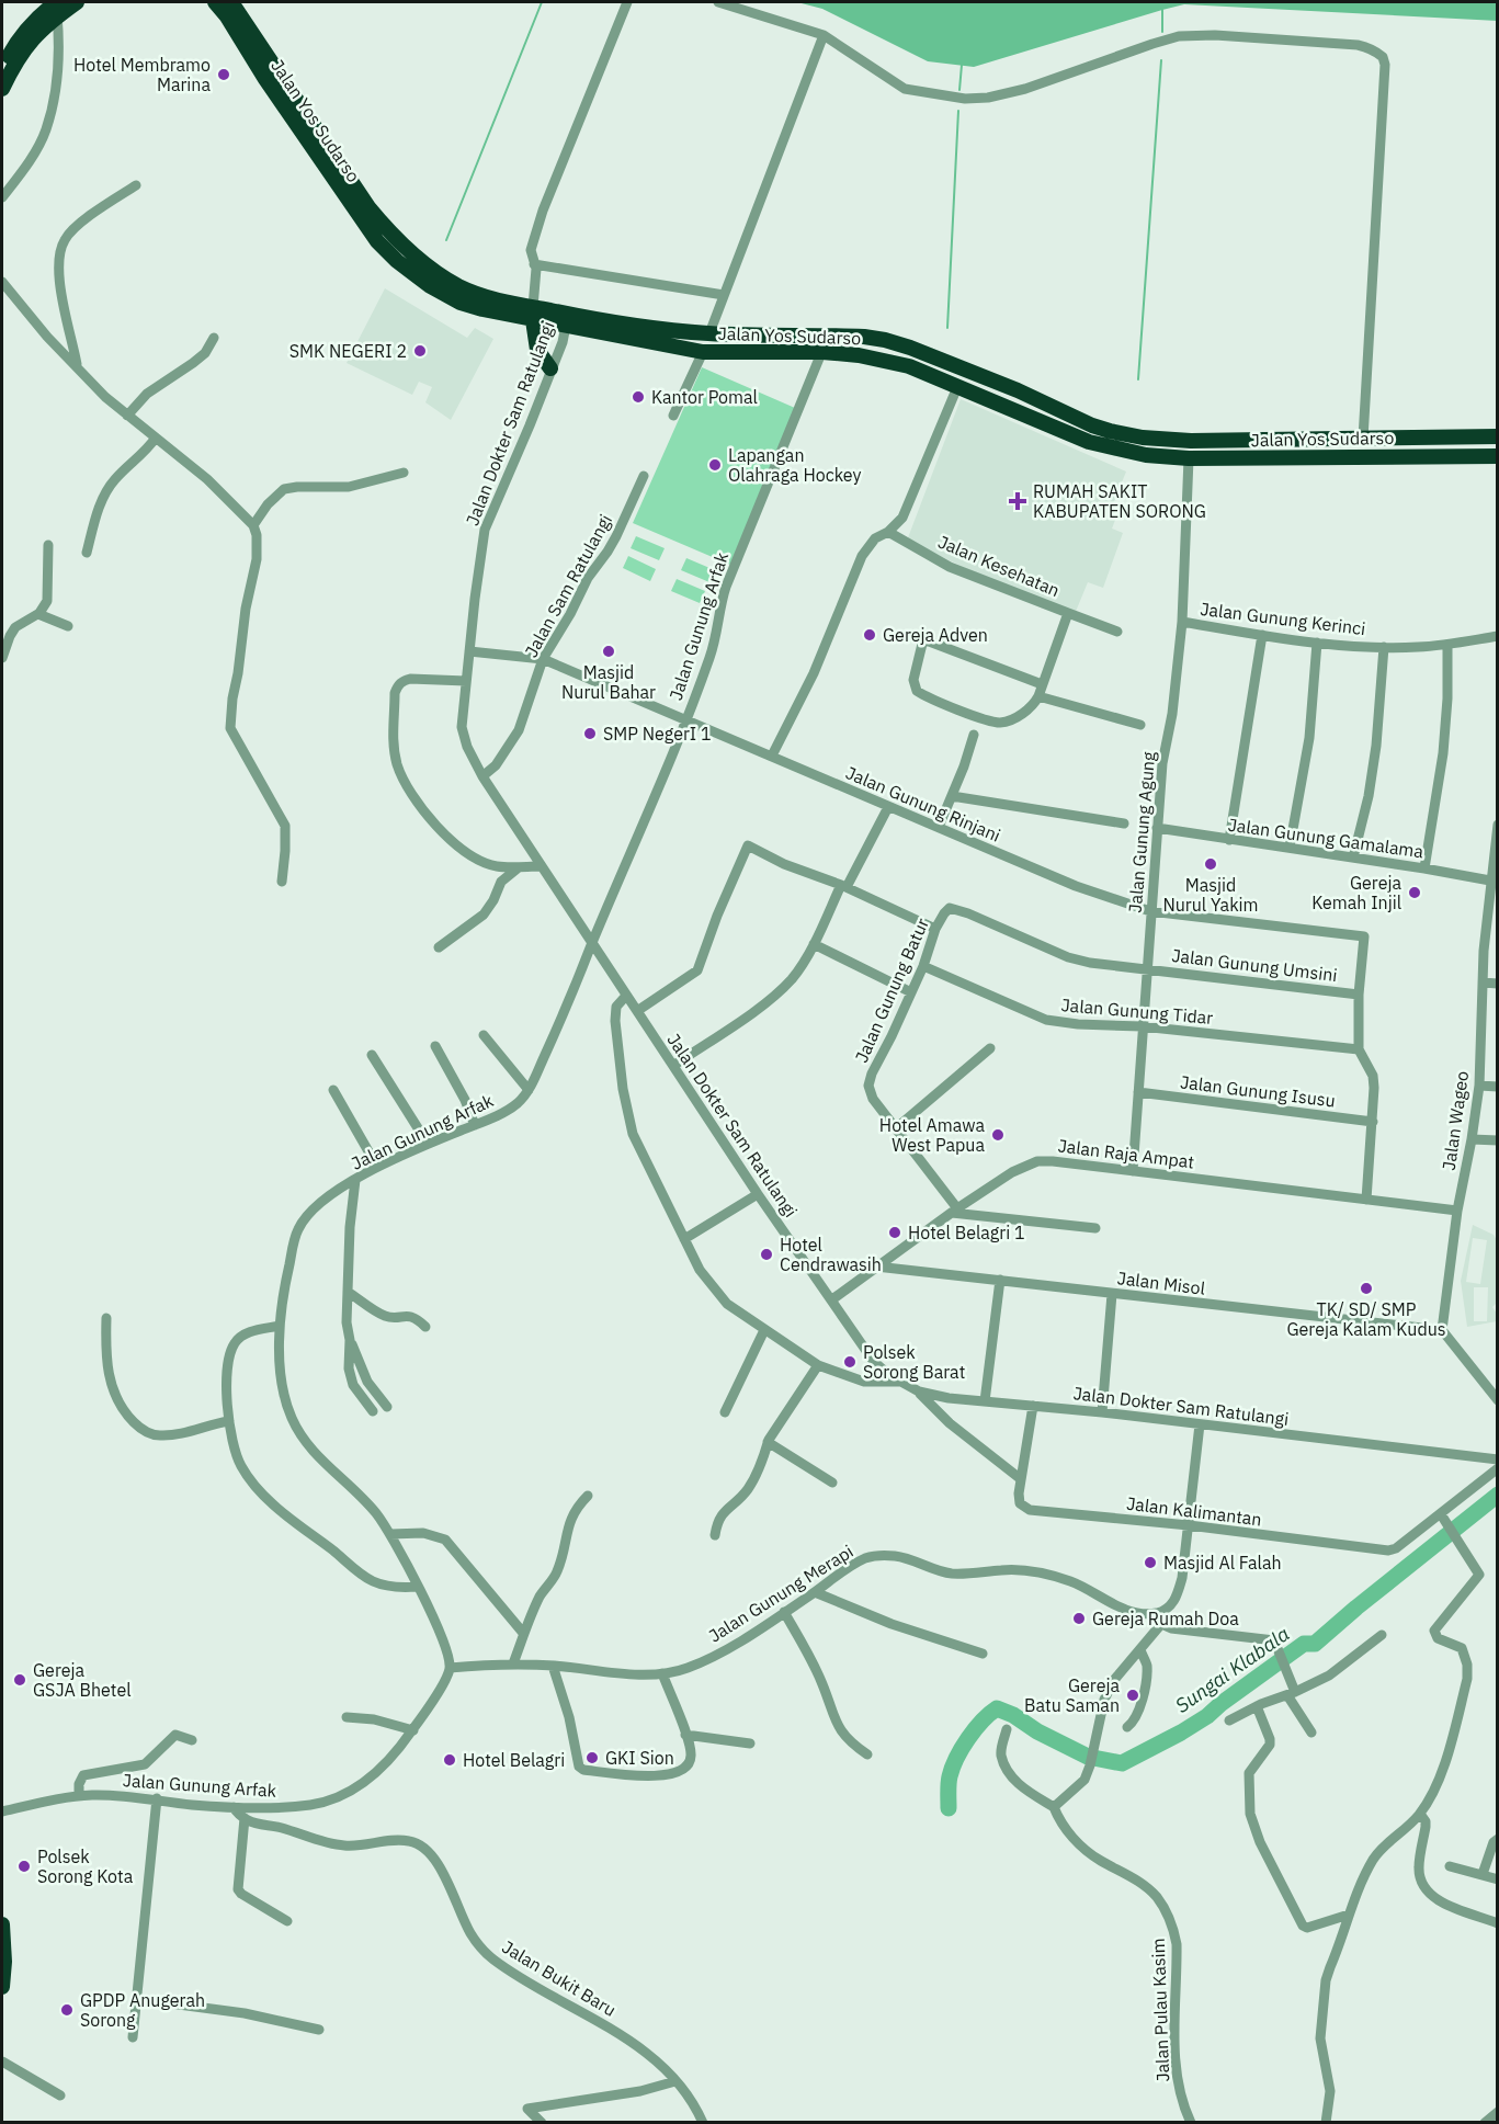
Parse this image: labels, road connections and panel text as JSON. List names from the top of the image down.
{
  "streets": {
    "highway": ["Jalan Yos Sudarso"],
    "street": [
      "Jalan Dokter Sam Ratulangi",
      "Jalan Kesehatan",
      "Jalan Sam Ratulangi",
      "Jalan Gunung Kerinci",
      "Jalan Gunung Arfak",
      "Jalan Gunung Rinjani",
      "Jalan Gunung Agung",
      "Jalan Gunung Gamalama",
      "Jalan Gunung Umsini",
      "Jalan Gunung Batur",
      "Jalan Gunung Tidar",
      "Jalan Gunung Isusu",
      "Jalan Wageo",
      "Jalan Raja Ampat",
      "Jalan Misol",
      "Jalan Kalimantan",
      "Jalan Gunung Merapi",
      "Jalan Bukit Baru",
      "Jalan Pulau Kasim"
    ]
  },
  "crossings": [
    ["Jalan Yos Sudarso", "Jalan Dokter Sam Ratulangi"],
    ["Jalan Yos Sudarso", "Jalan Gunung Arfak"],
    ["Jalan Yos Sudarso", "Jalan Gunung Agung"],
    ["Jalan Dokter Sam Ratulangi", "Jalan Sam Ratulangi"],
    ["Jalan Dokter Sam Ratulangi", "Jalan Gunung Arfak"],
    ["Jalan Dokter Sam Ratulangi", "Jalan Gunung Rinjani"],
    ["Jalan Dokter Sam Ratulangi", "Jalan Raja Ampat"],
    ["Jalan Sam Ratulangi", "Jalan Gunung Rinjani"],
    ["Jalan Gunung Kerinci", "Jalan Gunung Agung"],
    ["Jalan Gunung Arfak", "Jalan Gunung Rinjani"],
    ["Jalan Gunung Arfak", "Jalan Gunung Merapi"],
    ["Jalan Gunung Arfak", "Jalan Bukit Baru"],
    ["Jalan Gunung Rinjani", "Jalan Gunung Agung"],
    ["Jalan Gunung Agung", "Jalan Gunung Gamalama"],
    ["Jalan Gunung Agung", "Jalan Gunung Umsini"],
    ["Jalan Gunung Agung", "Jalan Gunung Tidar"],
    ["Jalan Gunung Agung", "Jalan Gunung Isusu"],
    ["Jalan Gunung Agung", "Jalan Raja Ampat"],
    ["Jalan Gunung Gamalama", "Jalan Wageo"],
    ["Jalan Gunung Umsini", "Jalan Gunung Batur"],
    ["Jalan Gunung Batur", "Jalan Gunung Tidar"],
    ["Jalan Gunung Batur", "Jalan Raja Ampat"],
    ["Jalan Wageo", "Jalan Raja Ampat"],
    ["Jalan Wageo", "Jalan Misol"],
    ["Jalan Raja Ampat", "Jalan Misol"]
  ],
  "water": ["Sungai Klabala"],
  "places": {
    "other": [
      "Hotel Membramo Marina",
      "SMK NEGERI 2",
      "Kantor Pomal",
      "Lapangan Olahraga Hockey",
      "Gereja Adven",
      "Masjid Nurul Bahar",
      "SMP NegerI 1",
      "Masjid Nurul Yakim",
      "Gereja Kemah Injil",
      "Hotel Amawa West Papua",
      "Hotel Belagri 1",
      "Hotel Cendrawasih",
      "TK/ SD/ SMP Gereja Kalam Kudus",
      "Polsek Sorong Barat",
      "Masjid Al Falah",
      "Gereja Rumah Doa",
      "Gereja GSJA Bhetel",
      "Gereja Batu Saman",
      "GKI Sion",
      "Hotel Belagri",
      "Polsek Sorong Kota",
      "GPDP Anugerah Sorong"
    ],
    "health": ["RUMAH SAKIT KABUPATEN SORONG"]
  }
}
